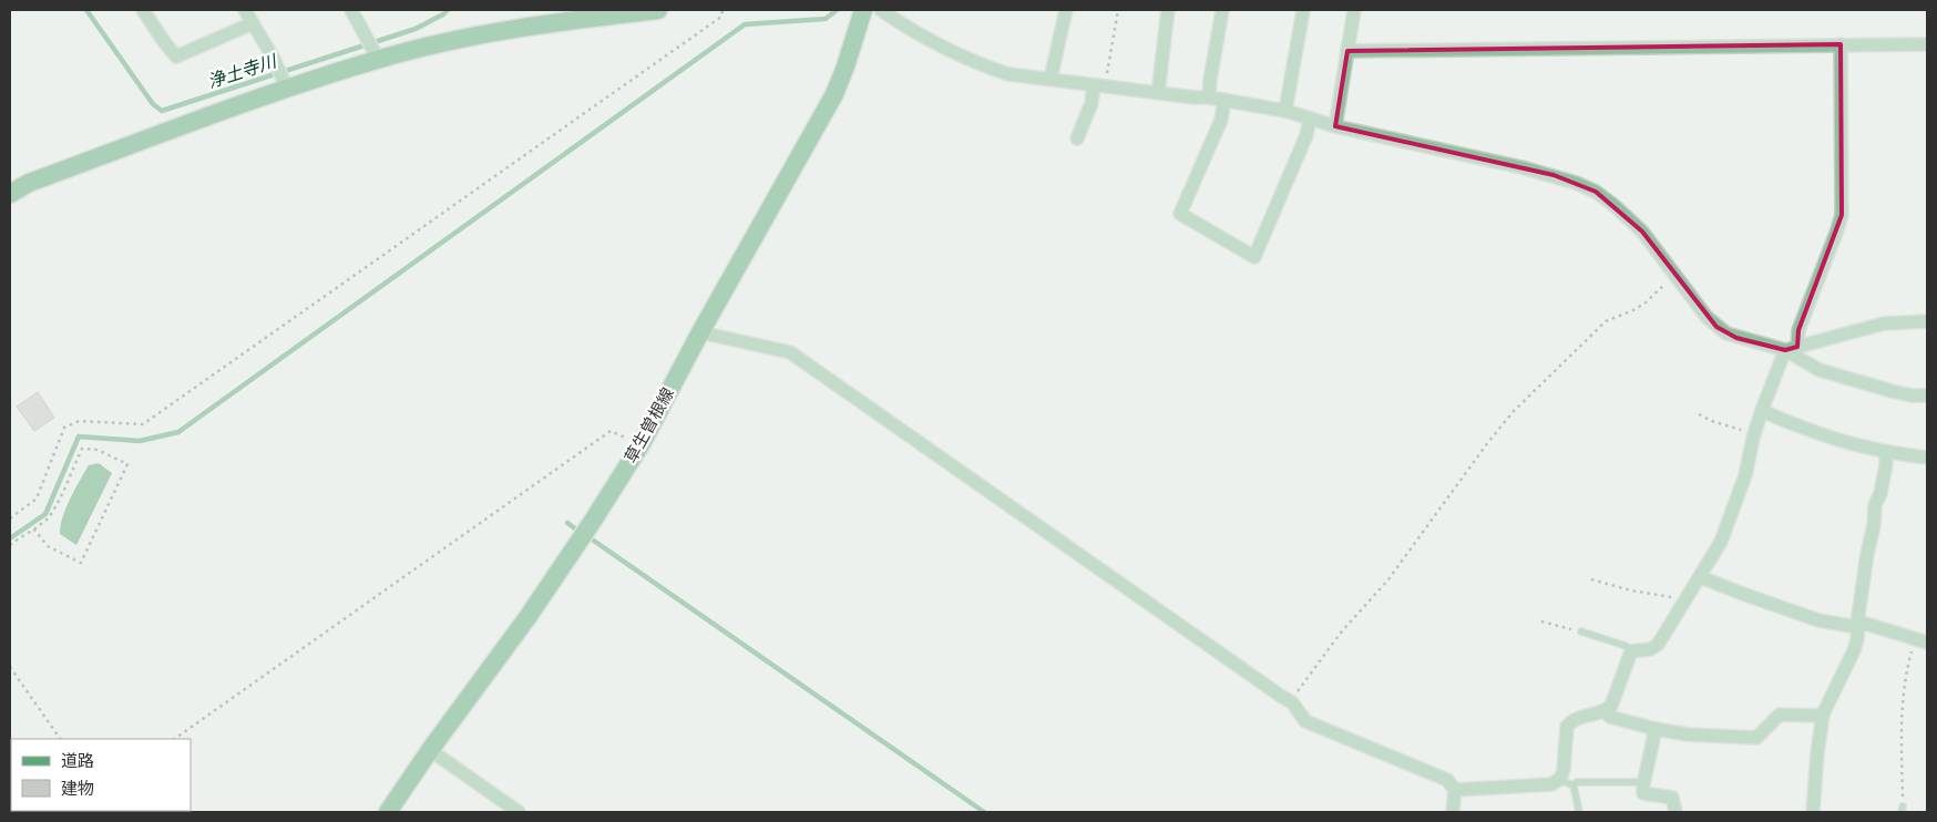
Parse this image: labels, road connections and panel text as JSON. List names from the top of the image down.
{
  "streets": {
    "main road": ["草生曽根線"]
  },
  "water": ["浄土寺川"],
  "legend": ["道路", "建物"]
}
